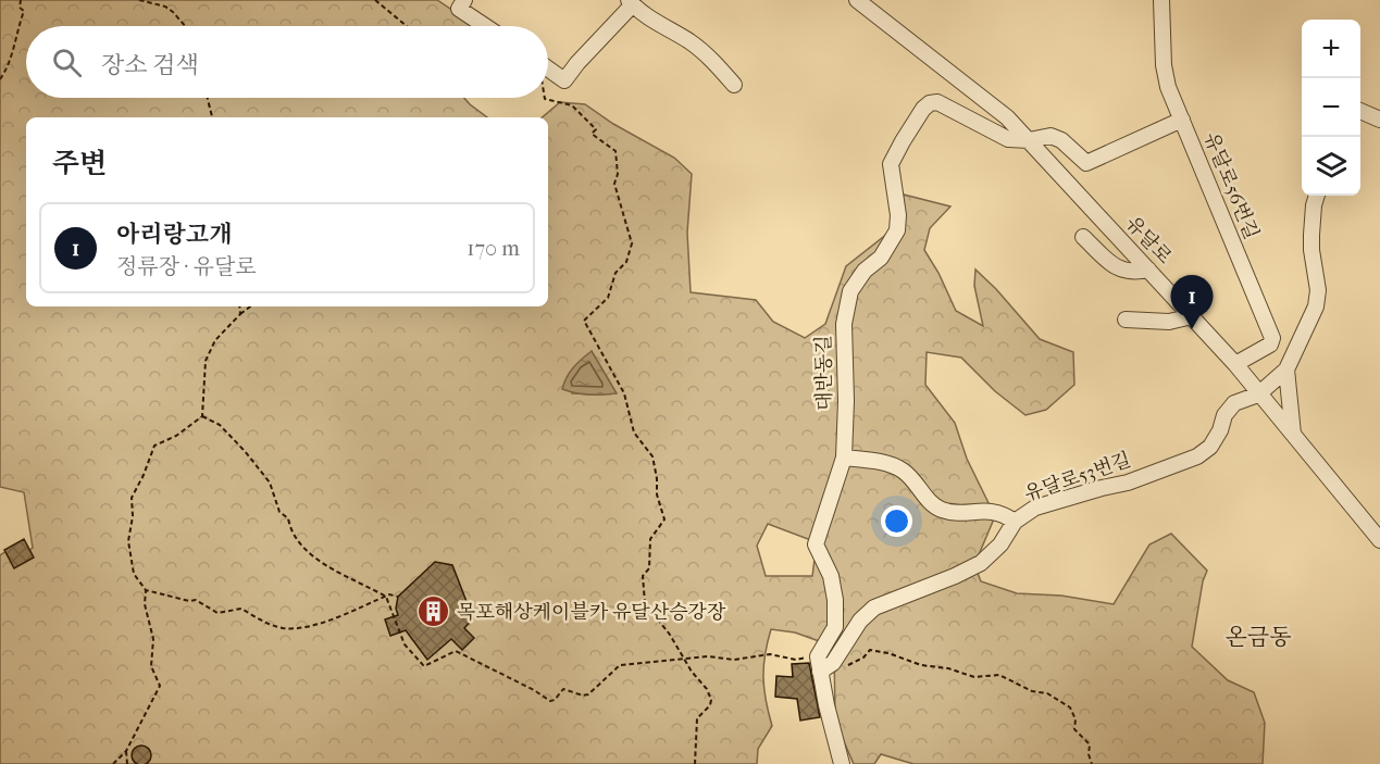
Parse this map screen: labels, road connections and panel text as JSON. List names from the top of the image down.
{
  "streets": {
    "street": [
      "유달로56번길",
      "유달로",
      "대반동길",
      "유달로53번길"
    ]
  },
  "crossings": [
    ["유달로56번길", "유달로"],
    ["유달로", "대반동길"],
    ["유달로", "유달로53번길"]
  ],
  "districts": ["온금동"],
  "places": {
    "building": ["목포해상케이블카 유달산승강장"]
  },
  "page": {
    "map_buttons": ["+", "−"],
    "search": "장소 검색",
    "heading": "주변",
    "list": [
      {
        "mark": "1",
        "name": "아리랑고개",
        "note": "정류장 · 유달로",
        "value": "170 m"
      }
    ],
    "pins": "1"
  }
}
